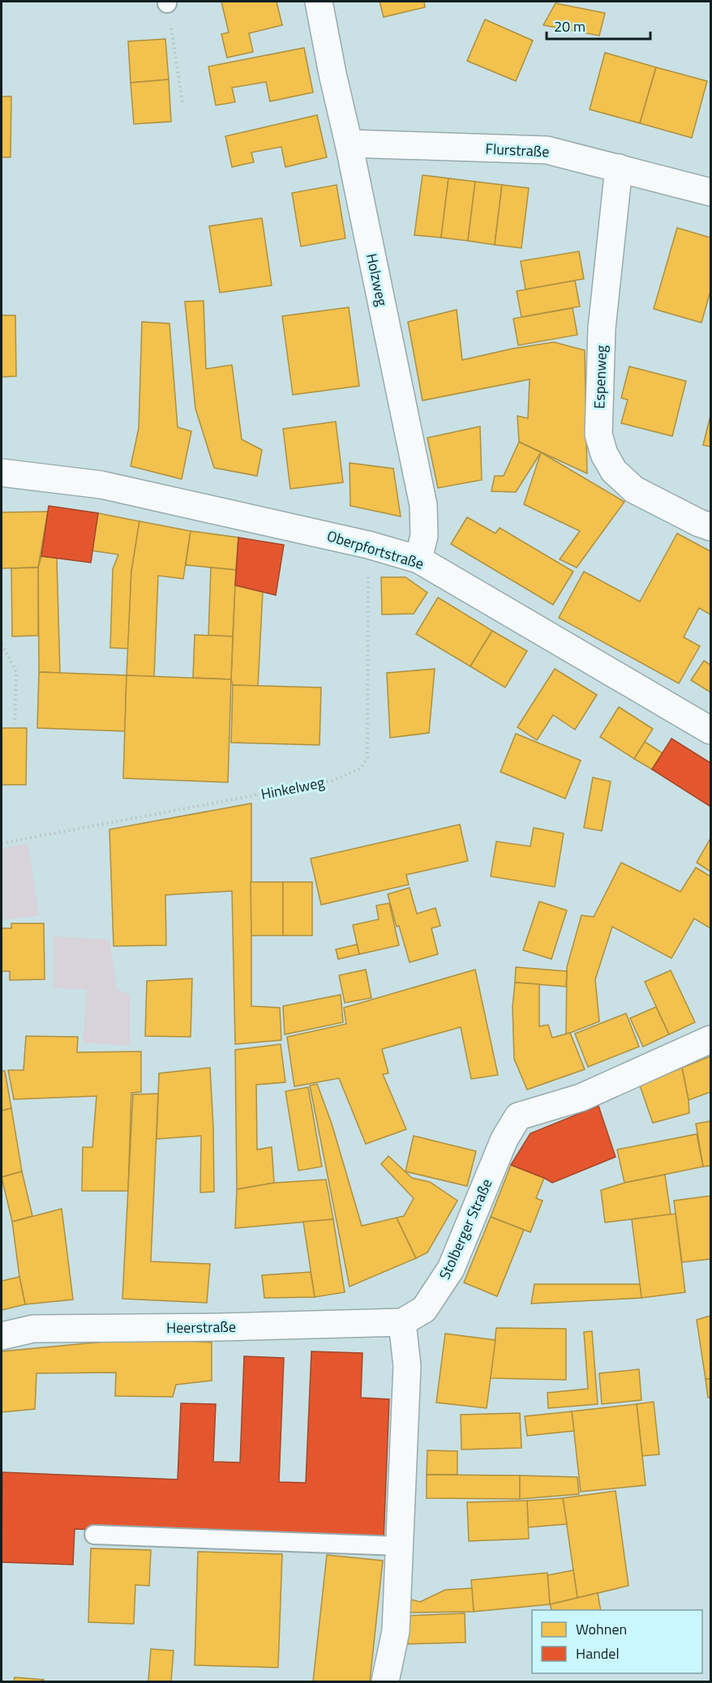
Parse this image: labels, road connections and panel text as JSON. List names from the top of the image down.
{
  "streets": {
    "street": [
      "Flurstraße",
      "Holzweg",
      "Espenweg",
      "Oberpfortstraße",
      "Stolberger Straße",
      "Heerstraße"
    ],
    "path": ["Hinkelweg"]
  },
  "crossings": [
    ["Flurstraße", "Holzweg"],
    ["Flurstraße", "Espenweg"],
    ["Holzweg", "Oberpfortstraße"],
    ["Oberpfortstraße", "Hinkelweg"],
    ["Stolberger Straße", "Heerstraße"]
  ],
  "legend": ["Wohnen", "Handel"],
  "scale_bar": "20 m"
}
